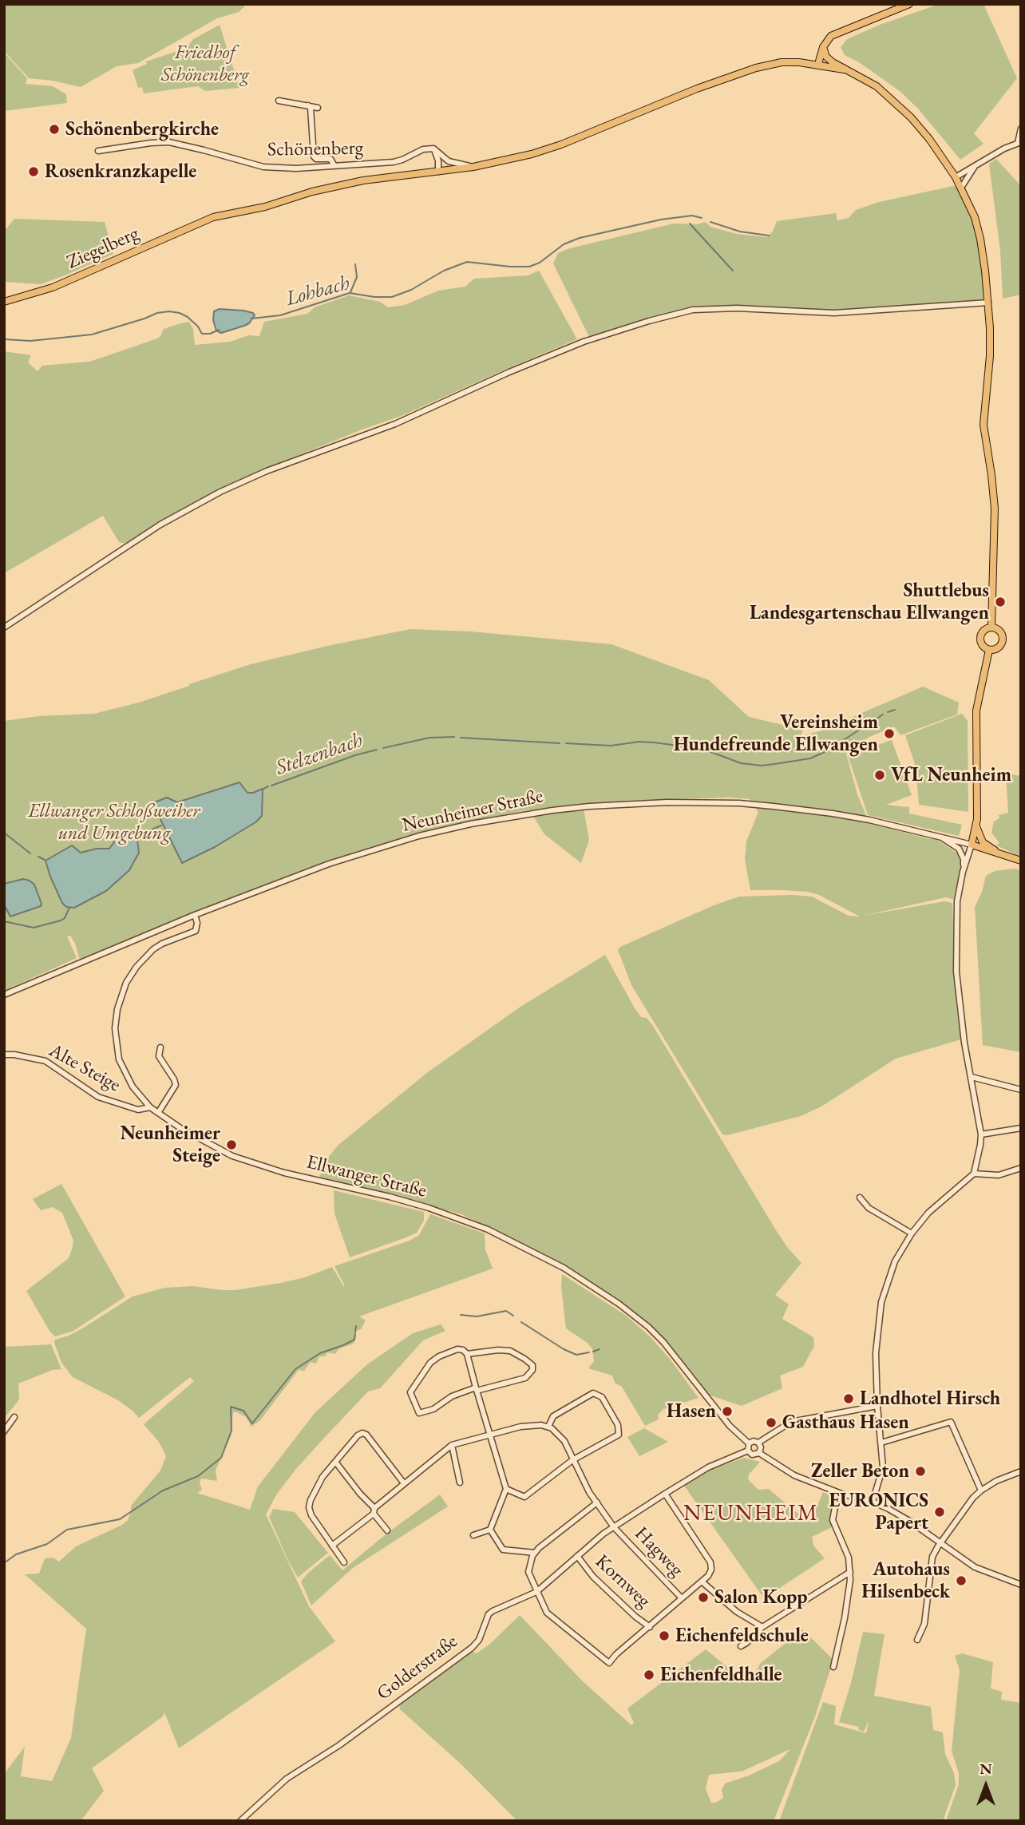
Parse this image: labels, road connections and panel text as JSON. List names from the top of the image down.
{
  "streets": {
    "main road": ["Ziegelberg"],
    "street": [
      "Schönenberg",
      "Neunheimer Straße",
      "Alte Steige",
      "Ellwanger Straße",
      "Hagweg",
      "Kornweg",
      "Golderstraße"
    ]
  },
  "crossings": [
    ["Neunheimer Straße", "Ellwanger Straße"],
    ["Alte Steige", "Ellwanger Straße"],
    ["Ellwanger Straße", "Golderstraße"],
    ["Hagweg", "Golderstraße"],
    ["Kornweg", "Golderstraße"]
  ],
  "districts": ["NEUNHEIM"],
  "water": ["Lohbach", "Stelzenbach"],
  "parks": ["Friedhof Schönenberg", "Ellwanger Schloßweiher und Umgebung"],
  "places": [
    "Schönenbergkirche",
    "Rosenkranzkapelle",
    "Shuttlebus Landesgartenschau Ellwangen",
    "Vereinsheim Hundefreunde Ellwangen",
    "VfL Neunheim",
    "Neunheimer Steige",
    "Landhotel Hirsch",
    "Hasen",
    "Gasthaus Hasen",
    "Zeller Beton",
    "EURONICS Papert",
    "Autohaus Hilsenbeck",
    "Salon Kopp",
    "Eichenfeldschule",
    "Eichenfeldhalle"
  ],
  "north": "top"
}
